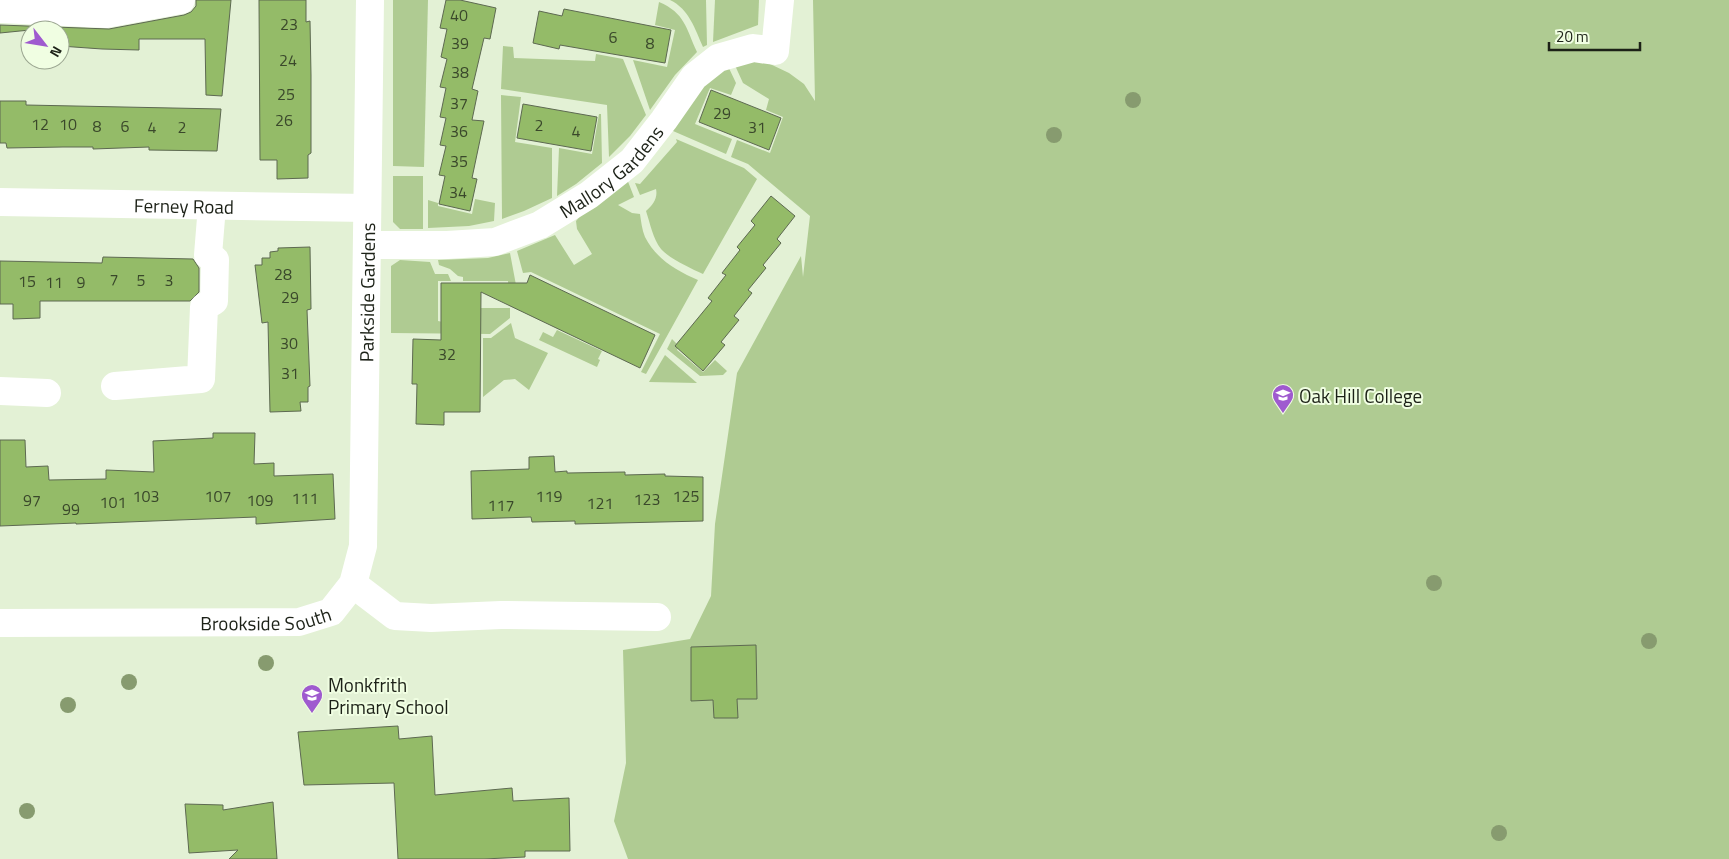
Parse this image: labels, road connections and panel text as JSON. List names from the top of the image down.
{
  "streets": {
    "street": [
      "Mallory Gardens",
      "Ferney Road",
      "Parkside Gardens",
      "Brookside South"
    ]
  },
  "crossings": [
    ["Mallory Gardens", "Parkside Gardens"],
    ["Ferney Road", "Parkside Gardens"],
    ["Parkside Gardens", "Brookside South"]
  ],
  "places": {
    "school or university": ["Oak Hill College", "Monkfrith Primary School"]
  },
  "house_numbers": [
    "40",
    "23",
    "6",
    "39",
    "8",
    "24",
    "38",
    "25",
    "37",
    "29",
    "26",
    "12",
    "10",
    "2",
    "8",
    "6",
    "4",
    "2",
    "31",
    "36",
    "4",
    "35",
    "34",
    "28",
    "7",
    "5",
    "3",
    "15",
    "11",
    "9",
    "29",
    "30",
    "32",
    "31",
    "103",
    "107",
    "119",
    "125",
    "111",
    "123",
    "97",
    "109",
    "101",
    "121",
    "117",
    "99"
  ],
  "scale_bar": "20 m",
  "north": "bottom right"
}
